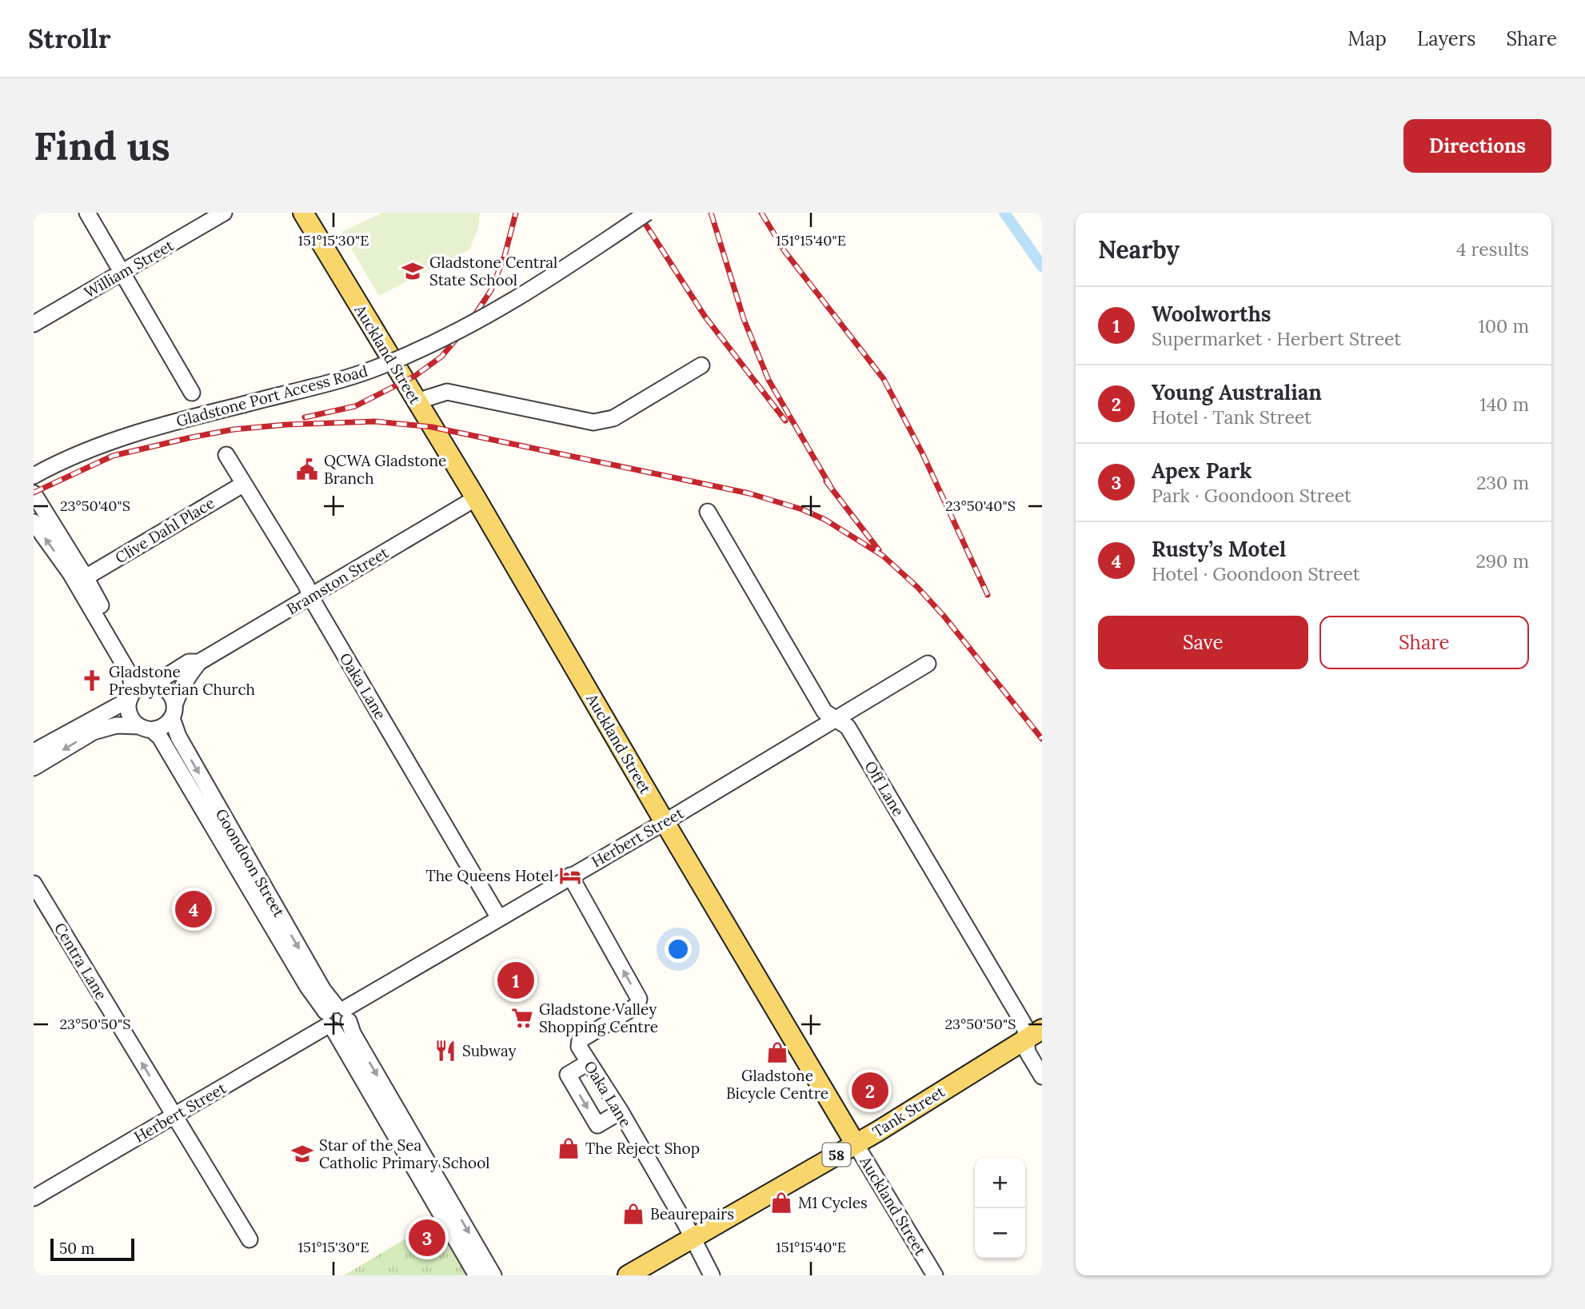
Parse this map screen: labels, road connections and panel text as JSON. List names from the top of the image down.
{
  "streets": {
    "main road": ["Auckland Street", "Tank Street", "58"],
    "street": [
      "William Street",
      "Gladstone Port Access Road",
      "Clive Dahl Place",
      "Bramston Street",
      "Oaka Lane",
      "Off Lane",
      "Herbert Street",
      "Goondoon Street",
      "Centra Lane"
    ]
  },
  "crossings": [
    ["Auckland Street", "Bramston Street"],
    ["Auckland Street", "Herbert Street"],
    ["Auckland Street", "Tank Street"],
    ["Clive Dahl Place", "Oaka Lane"],
    ["Bramston Street", "Oaka Lane"],
    ["Bramston Street", "Goondoon Street"],
    ["Oaka Lane", "Herbert Street"],
    ["Oaka Lane", "Tank Street"],
    ["Off Lane", "Herbert Street"],
    ["Off Lane", "Tank Street"],
    ["Herbert Street", "Goondoon Street"],
    ["Herbert Street", "Centra Lane"]
  ],
  "one_way": ["Centra Lane"],
  "places": {
    "school or university": ["Gladstone Central State School", "Star of the Sea Catholic Primary School"],
    "public building": ["QCWA Gladstone Branch"],
    "church": ["Gladstone Presbyterian Church"],
    "hotel": ["The Queens Hotel"],
    "supermarket": ["Gladstone Valley Shopping Centre"],
    "restaurant": ["Subway"],
    "shop": [
      "Gladstone Bicycle Centre",
      "The Reject Shop",
      "M1 Cycles",
      "Beaurepairs"
    ]
  },
  "scale_bar": "50 m",
  "page": {
    "header": "Strollr",
    "nav": ["Map", "Layers", "Share"],
    "buttons": [
      "Directions",
      ["Save", "Share"]
    ],
    "title": "Find us",
    "heading": ["Nearby", "4 results"],
    "list": [
      {
        "mark": "1",
        "name": "Woolworths",
        "note": "Supermarket · Herbert Street",
        "value": "100 m"
      },
      {
        "mark": "2",
        "name": "Young Australian",
        "note": "Hotel · Tank Street",
        "value": "140 m"
      },
      {
        "mark": "3",
        "name": "Apex Park",
        "note": "Park · Goondoon Street",
        "value": "230 m"
      },
      {
        "mark": "4",
        "name": "Rusty’s Motel",
        "note": "Hotel · Goondoon Street",
        "value": "290 m"
      }
    ],
    "pins": [
      "4",
      "1",
      "2",
      "3"
    ],
    "map_buttons": ["+", "−"],
    "scale": "50 m"
  },
  "coordinates": [
    "151°15'30\"E",
    "151°15'40\"E",
    "23°50'40\"S",
    "23°50'50\"S"
  ]
}
